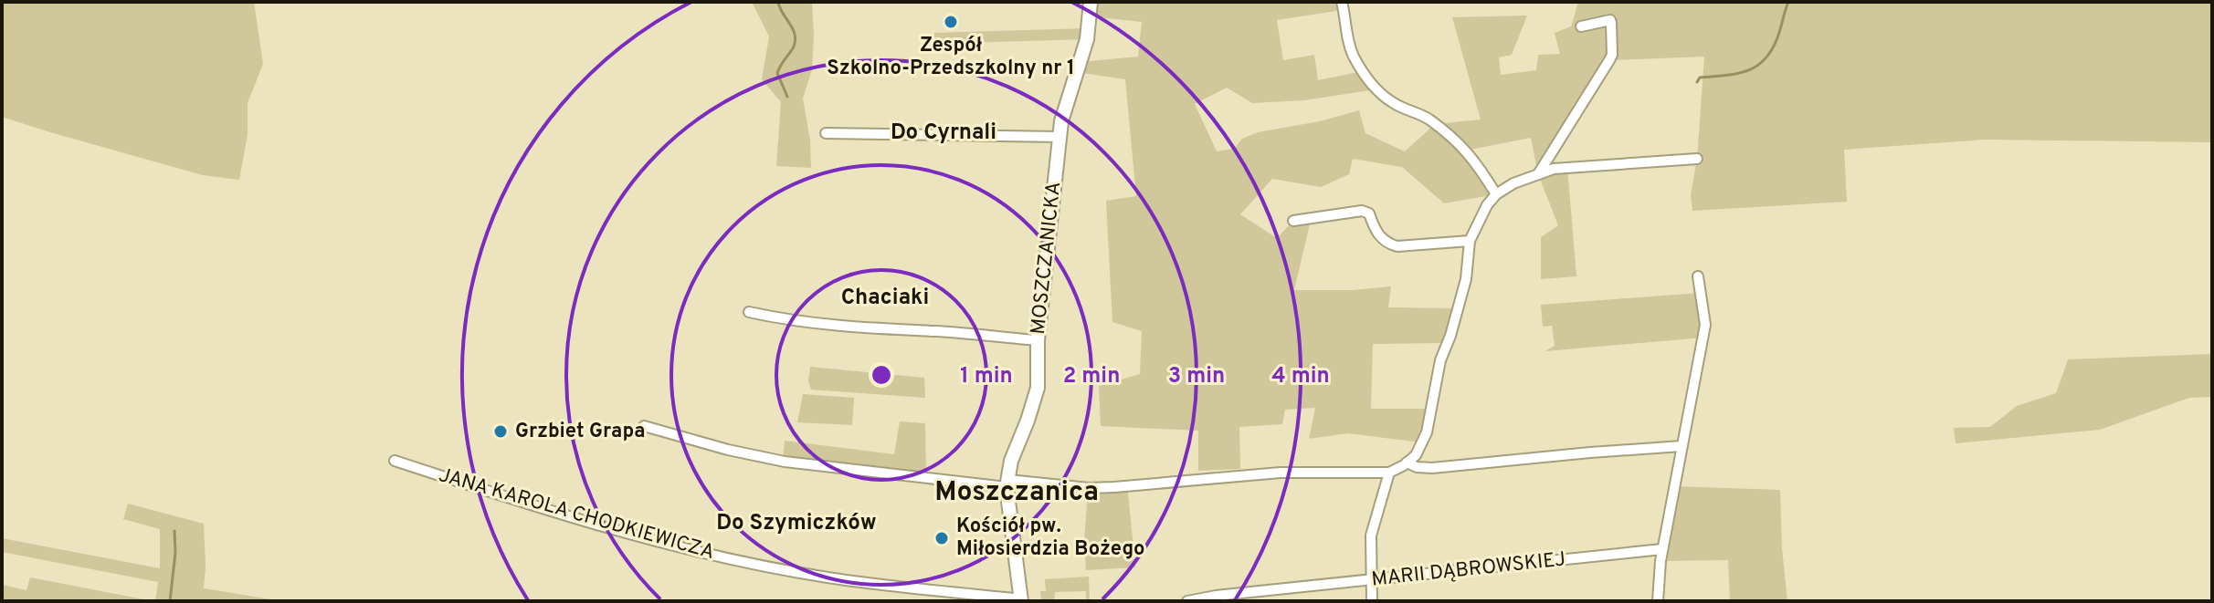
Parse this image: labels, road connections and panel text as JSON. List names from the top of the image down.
{
  "streets": {
    "street": ["MOSZCZANICKA", "JANA KAROLA CHODKIEWICZA", "MARII DĄBROWSKIEJ"]
  },
  "crossings": [
    ["MOSZCZANICKA", "JANA KAROLA CHODKIEWICZA"]
  ],
  "districts": [
    "Do Cyrnali",
    "Chaciaki",
    "Moszczanica",
    "Do Szymiczków"
  ],
  "places": ["Zespół Szkolno-Przedszkolny nr 1", "Grzbiet Grapa", "Kościół pw. Miłosierdzia Bożego"],
  "rings": [
    "1 min",
    "2 min",
    "3 min",
    "4 min"
  ]
}
